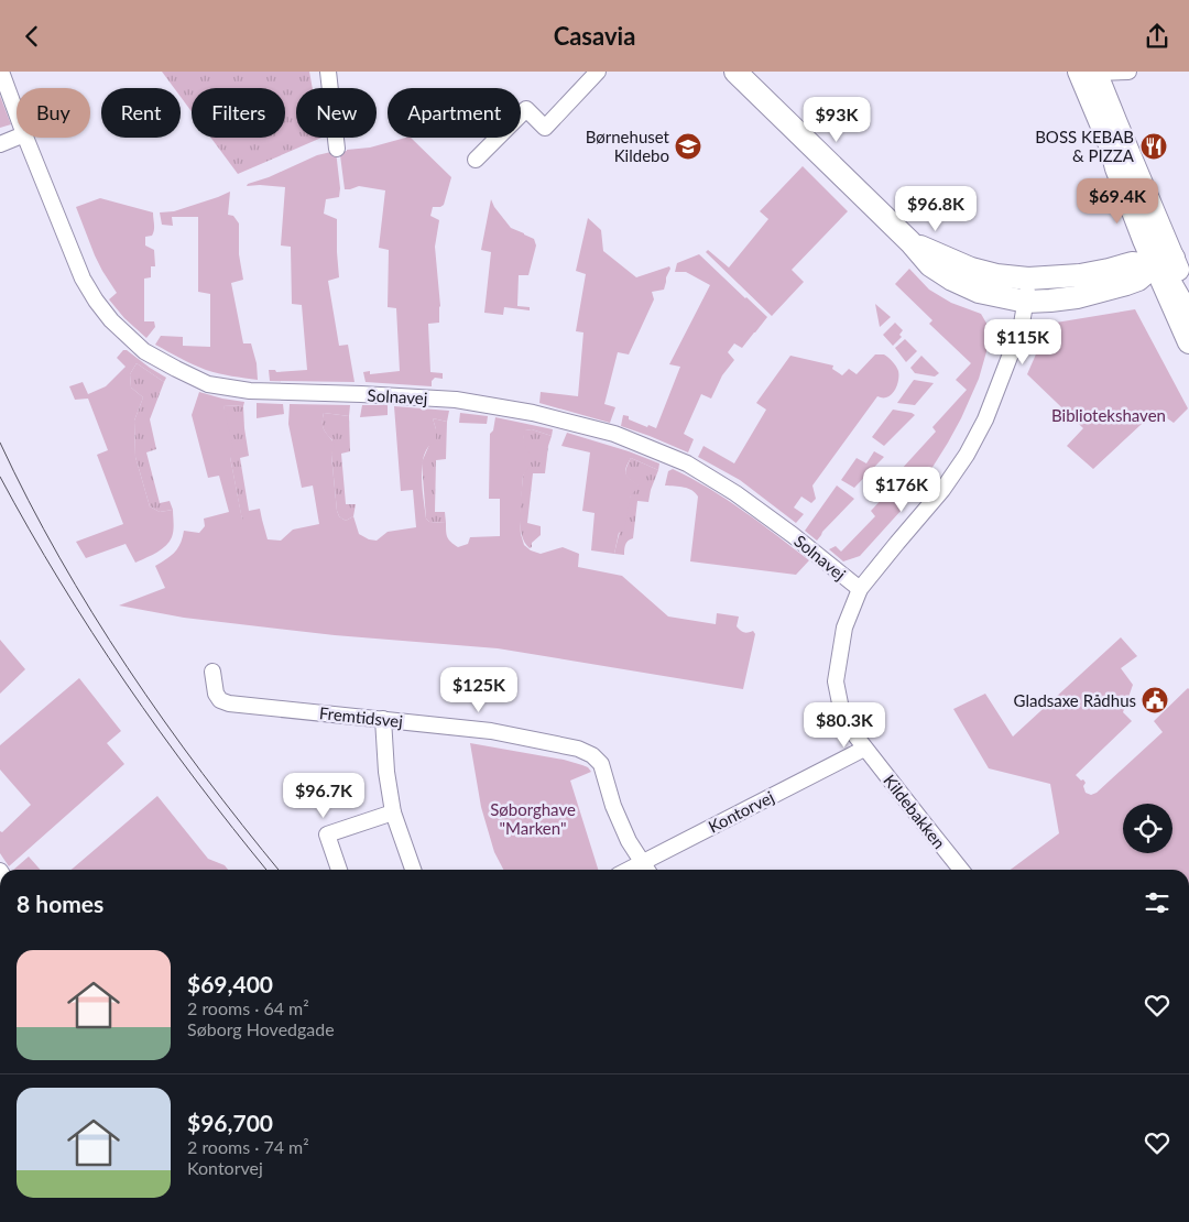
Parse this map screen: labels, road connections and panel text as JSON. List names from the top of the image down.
{
  "streets": {
    "street": [
      "Solnavej",
      "Fremtidsvej",
      "Kontorvej",
      "Kildebakken"
    ]
  },
  "crossings": [
    ["Solnavej", "Kildebakken"],
    ["Fremtidsvej", "Kontorvej"],
    ["Kontorvej", "Kildebakken"]
  ],
  "parks": ["Bibliotekshaven", "Søborghave \"Marken\""],
  "places": {
    "school or university": ["Børnehuset Kildebo"],
    "restaurant": ["BOSS KEBAB & PIZZA"],
    "public building": ["Gladsaxe Rådhus"]
  },
  "page": {
    "header": "Casavia",
    "chip": [
      "Buy",
      "Rent",
      "Filters",
      "New",
      "Apartment"
    ],
    "price": [
      "$93K",
      "$69.4K",
      "$96.8K",
      "$115K",
      "$176K",
      "$125K",
      "$80.3K",
      "$96.7K"
    ],
    "heading": "8 homes",
    "list": [
      {
        "name": "$69,400",
        "note": "2 rooms · 64 m² · Søborg Hovedgade"
      },
      {
        "name": "$96,700",
        "note": "2 rooms · 74 m² · Kontorvej"
      }
    ]
  }
}
